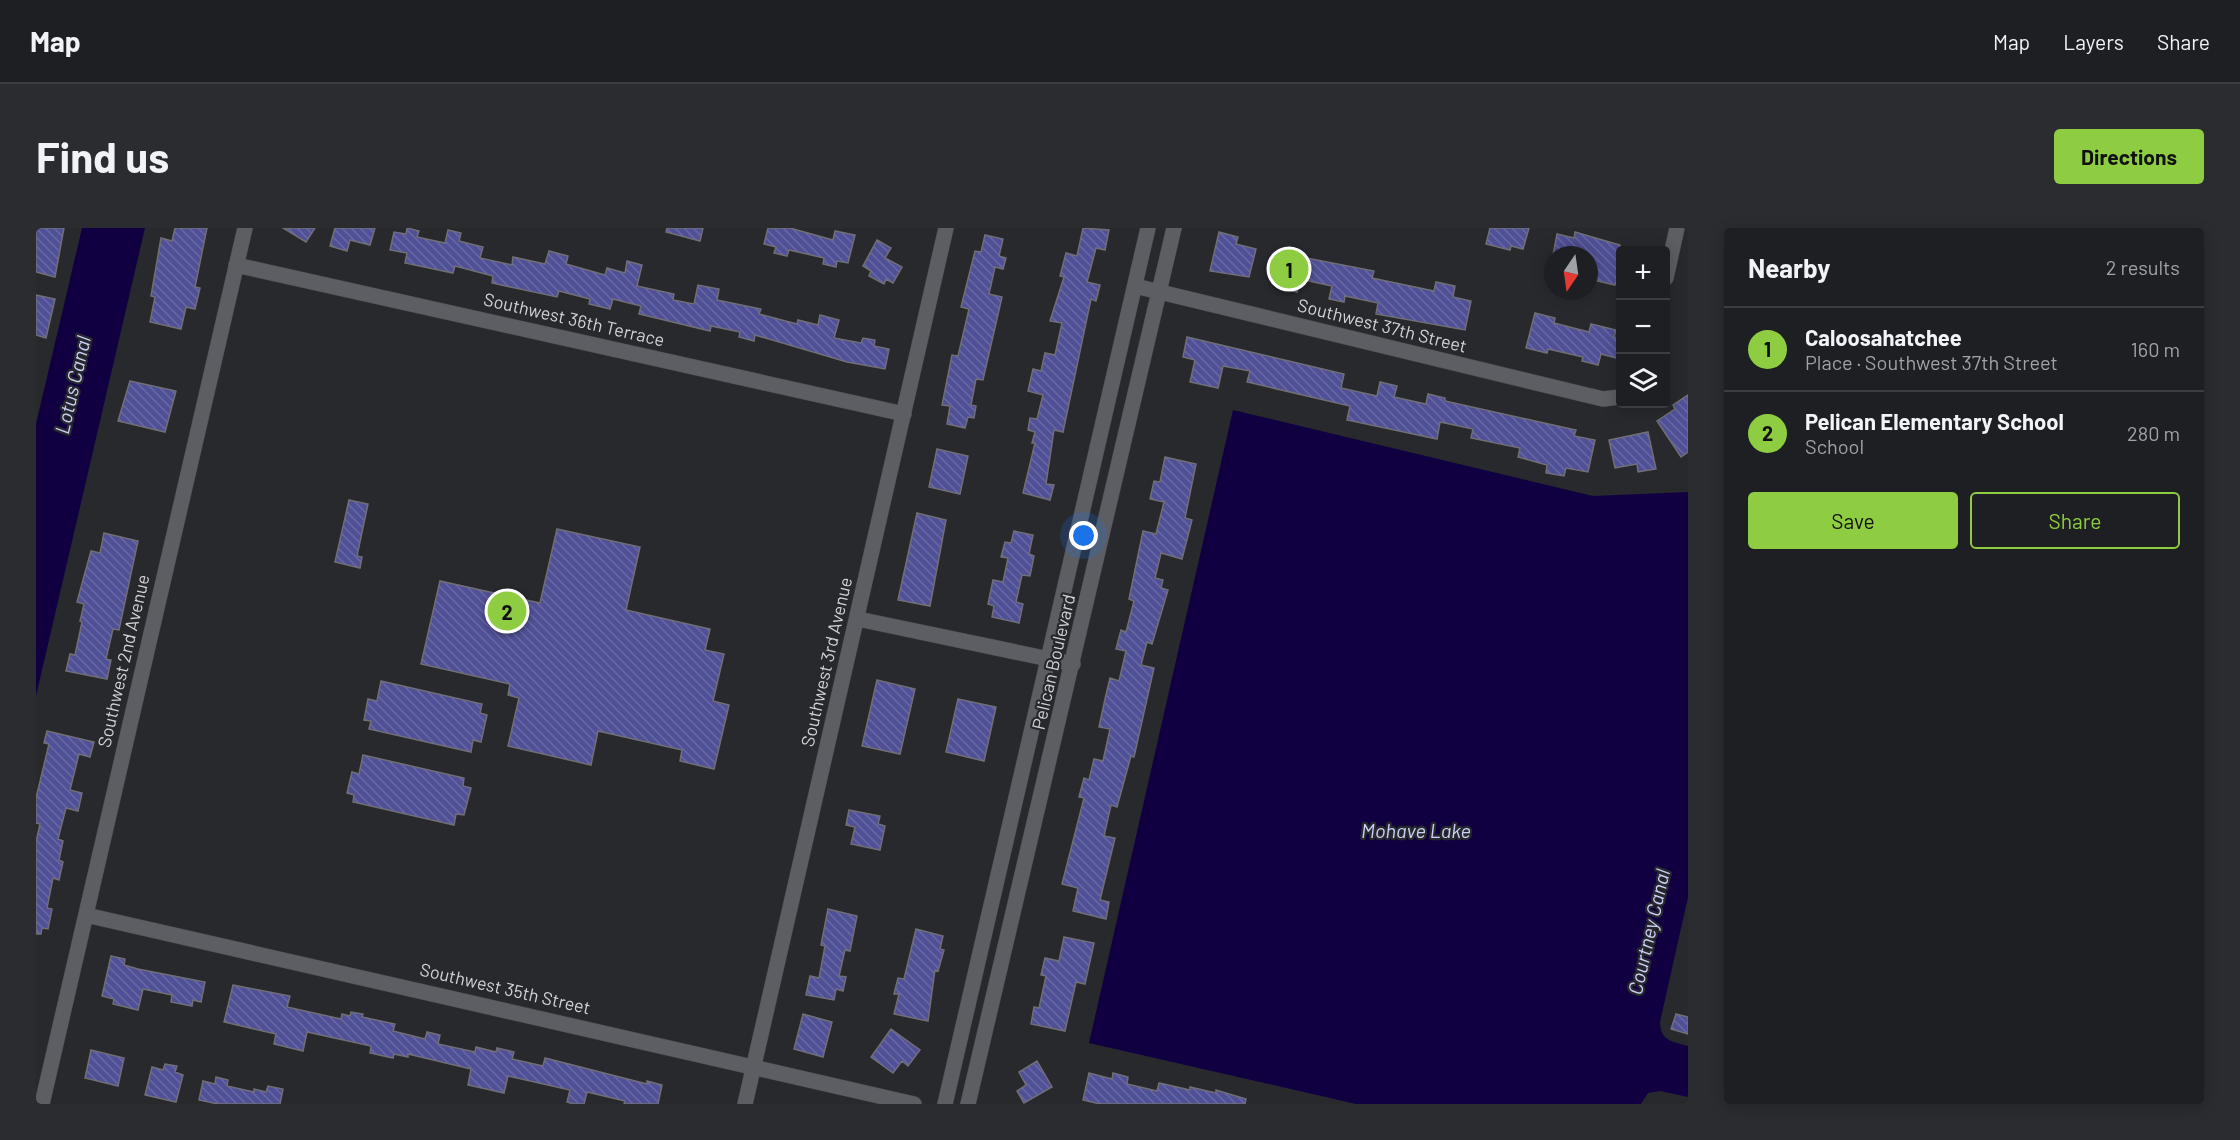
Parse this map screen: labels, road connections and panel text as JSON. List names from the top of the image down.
{
  "streets": {
    "street": [
      "Southwest 36th Terrace",
      "Southwest 37th Street",
      "Southwest 2nd Avenue",
      "Southwest 3rd Avenue",
      "Pelican Boulevard",
      "Southwest 35th Street"
    ]
  },
  "crossings": [
    ["Southwest 36th Terrace", "Southwest 2nd Avenue"],
    ["Southwest 36th Terrace", "Southwest 3rd Avenue"],
    ["Southwest 37th Street", "Pelican Boulevard"],
    ["Southwest 2nd Avenue", "Southwest 35th Street"],
    ["Southwest 3rd Avenue", "Southwest 35th Street"]
  ],
  "water": ["Lotus Canal", "Mohave Lake", "Courtney Canal"],
  "north": "bottom",
  "page": {
    "header": "Map",
    "nav": ["Map", "Layers", "Share"],
    "buttons": [
      "Directions",
      ["Save", "Share"]
    ],
    "title": "Find us",
    "heading": ["Nearby", "2 results"],
    "map_buttons": ["+", "−"],
    "pins": ["1", "2"],
    "list": [
      {
        "mark": "1",
        "name": "Caloosahatchee",
        "note": "Place · Southwest 37th Street",
        "value": "160 m"
      },
      {
        "mark": "2",
        "name": "Pelican Elementary School",
        "note": "School",
        "value": "280 m"
      }
    ]
  }
}
